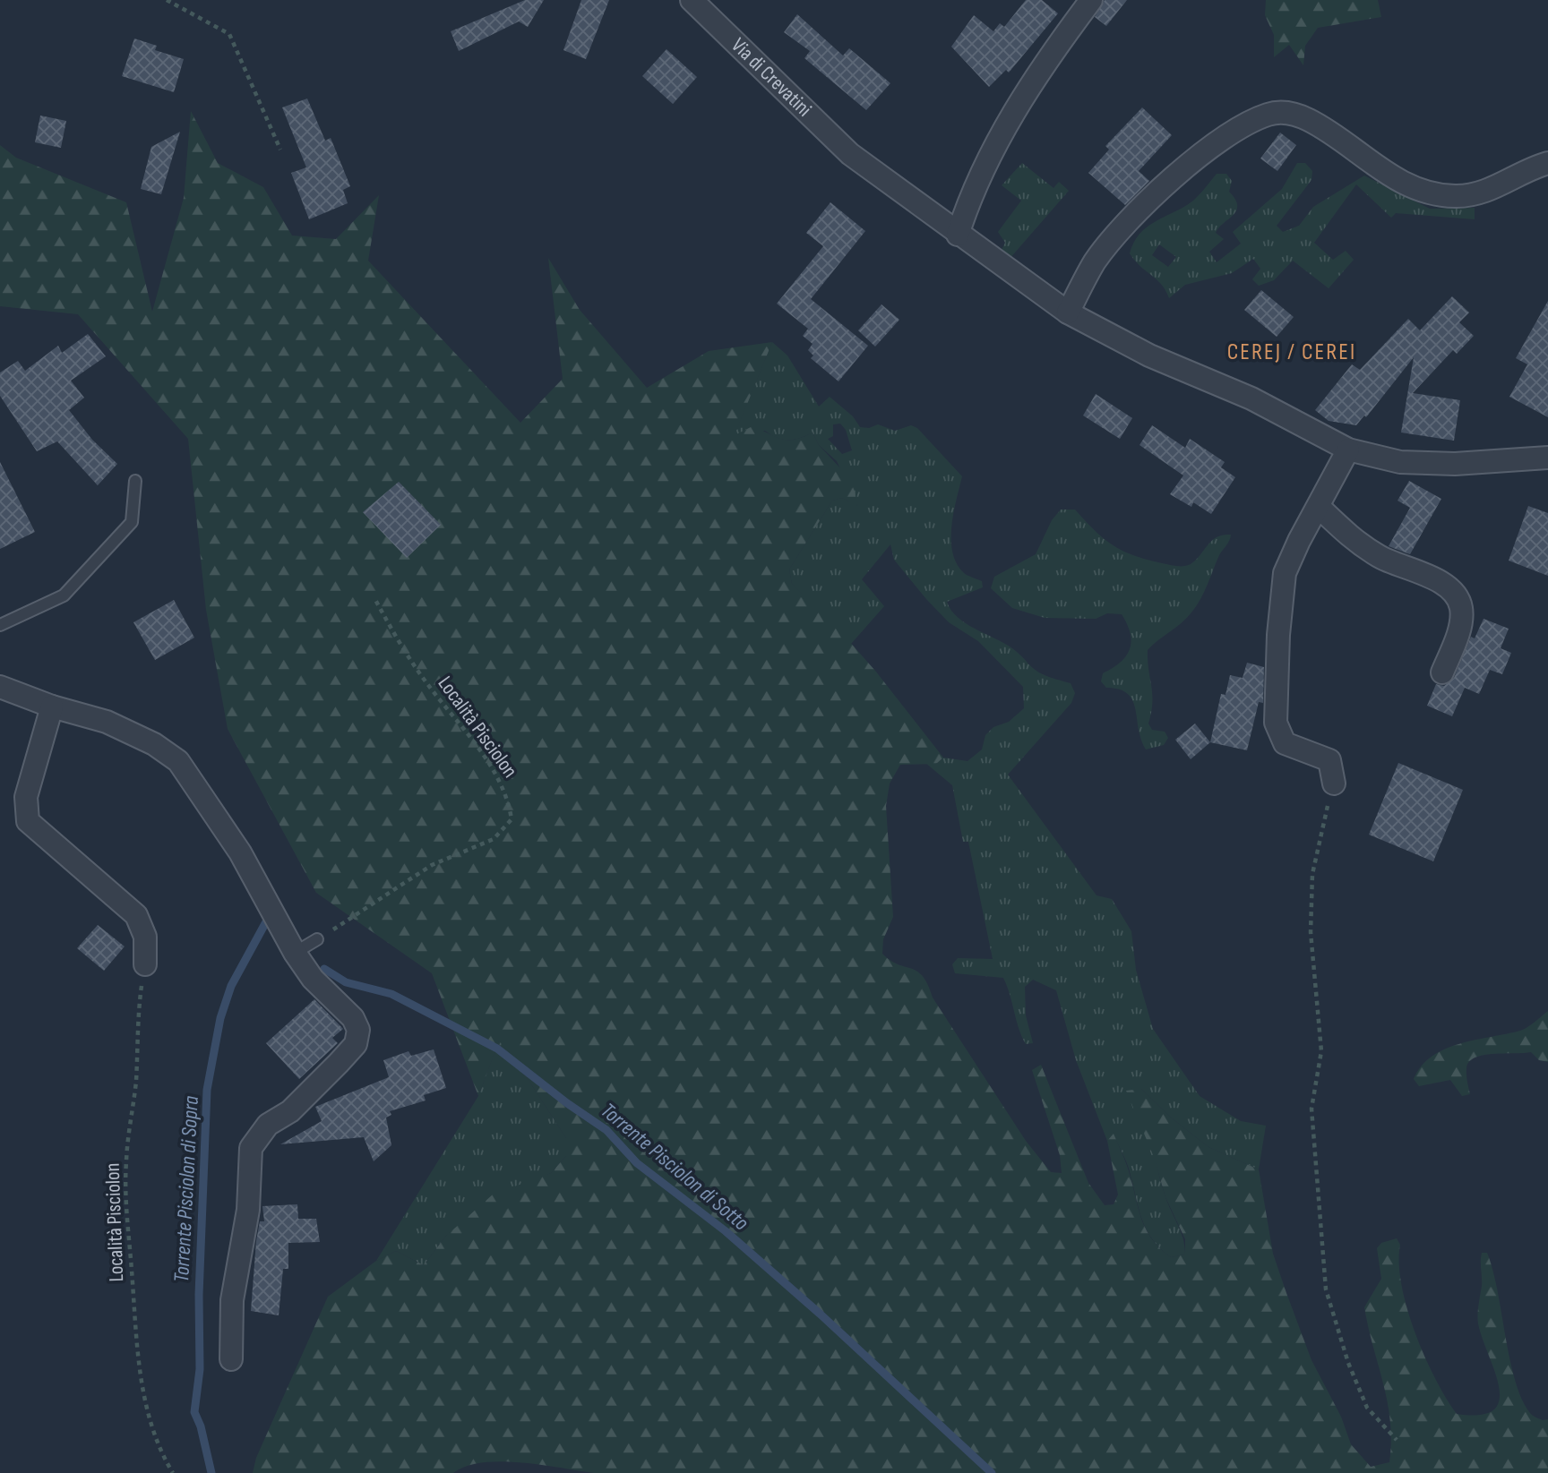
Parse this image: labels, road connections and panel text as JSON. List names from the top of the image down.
{
  "streets": {
    "street": ["Via di Crevatini"],
    "path": ["Località Pisciolon"]
  },
  "districts": ["CEREJ / CEREI"],
  "water": ["Torrente Pisciolon di Sotto", "Torrente Pisciolon di Sopra"]
}
